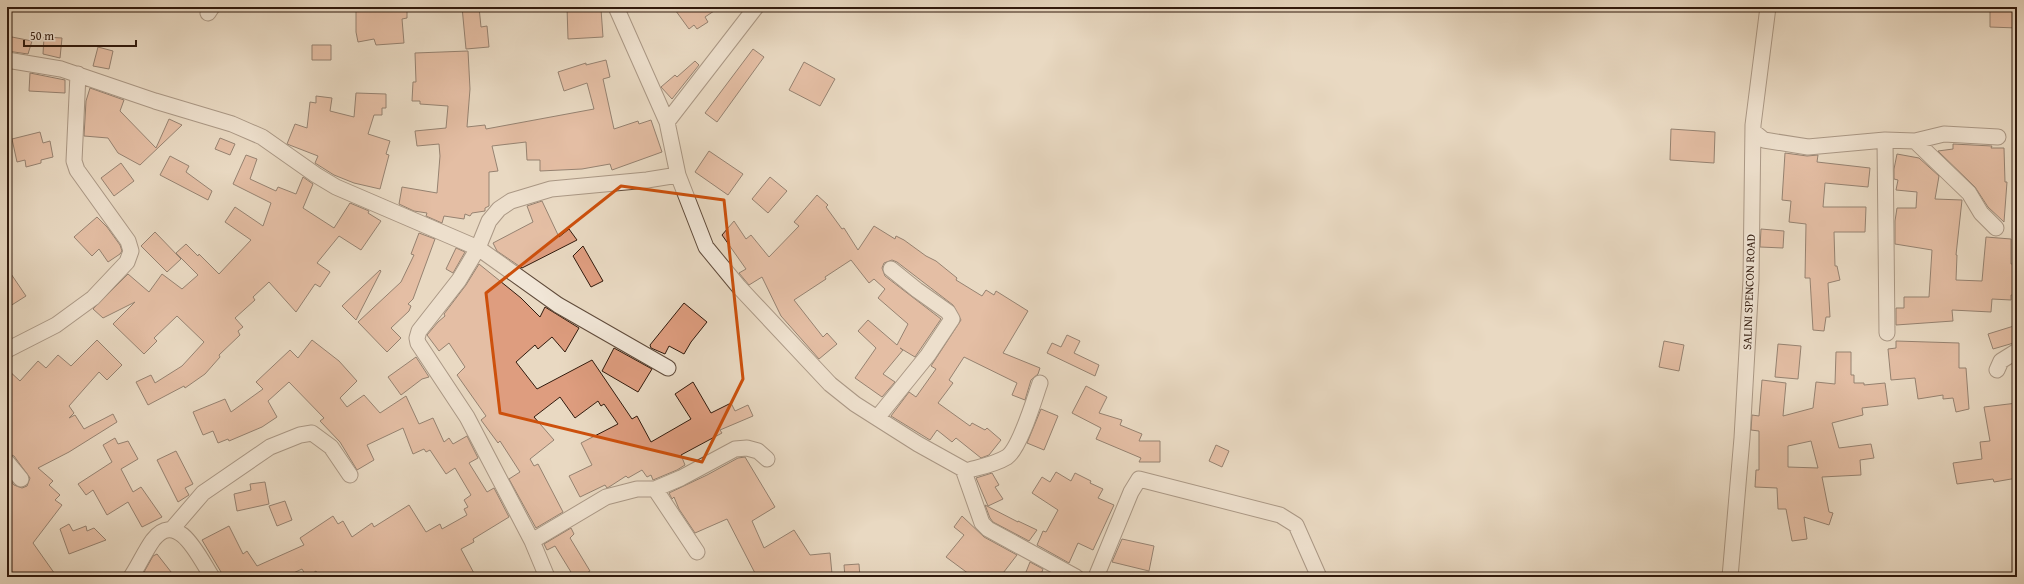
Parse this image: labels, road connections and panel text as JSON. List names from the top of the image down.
{
  "streets": {
    "street": ["SALINI SPENCON ROAD"]
  },
  "scale_bar": "50 m"
}
